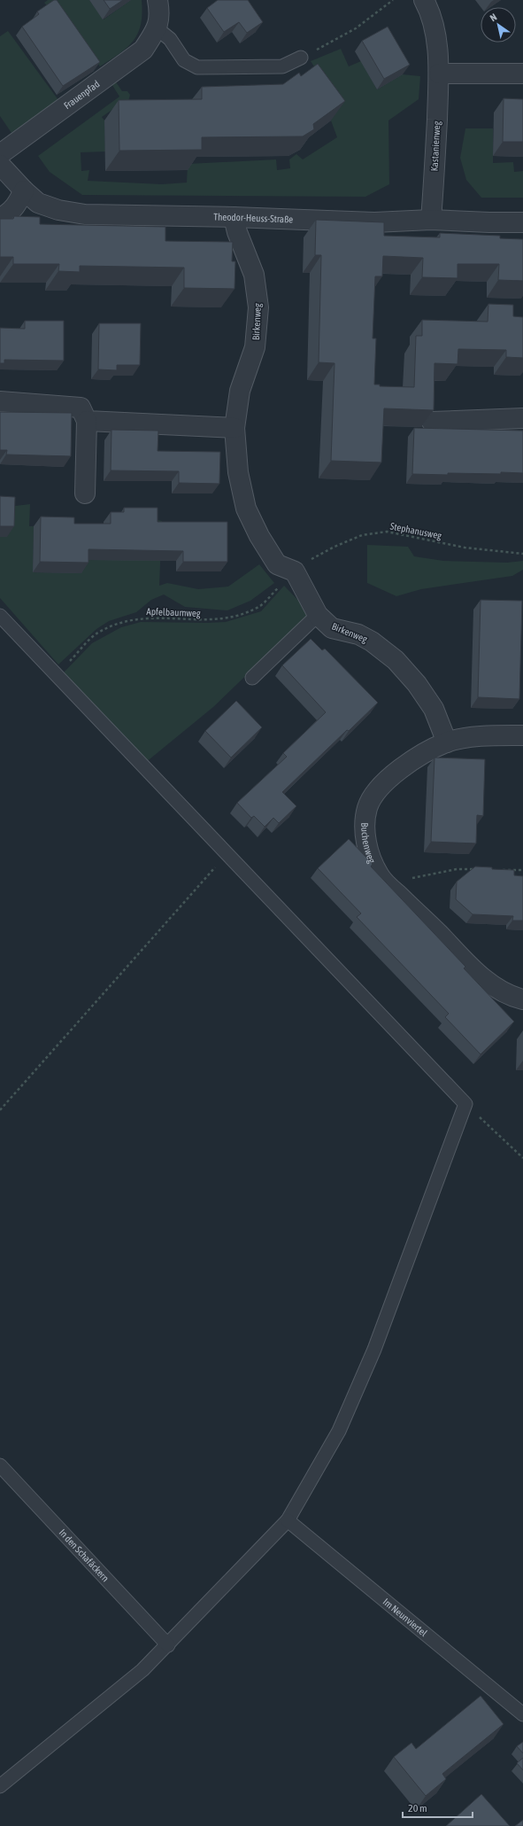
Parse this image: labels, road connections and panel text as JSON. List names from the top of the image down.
{
  "streets": {
    "street": [
      "Frauenpfad",
      "Kastanienweg",
      "Theodor-Heuss-Straße",
      "Birkenweg",
      "Buchenweg"
    ],
    "lane": ["In den Schafäckern", "Im Neunviertel"],
    "path": ["Stephanusweg", "Apfelbaumweg"]
  },
  "crossings": [
    ["Kastanienweg", "Theodor-Heuss-Straße"],
    ["Theodor-Heuss-Straße", "Birkenweg"],
    ["Birkenweg", "Stephanusweg"],
    ["Birkenweg", "Apfelbaumweg"],
    ["Birkenweg", "Buchenweg"],
    ["Stephanusweg", "Apfelbaumweg"]
  ],
  "scale_bar": "20 m",
  "north": "top left"
}
